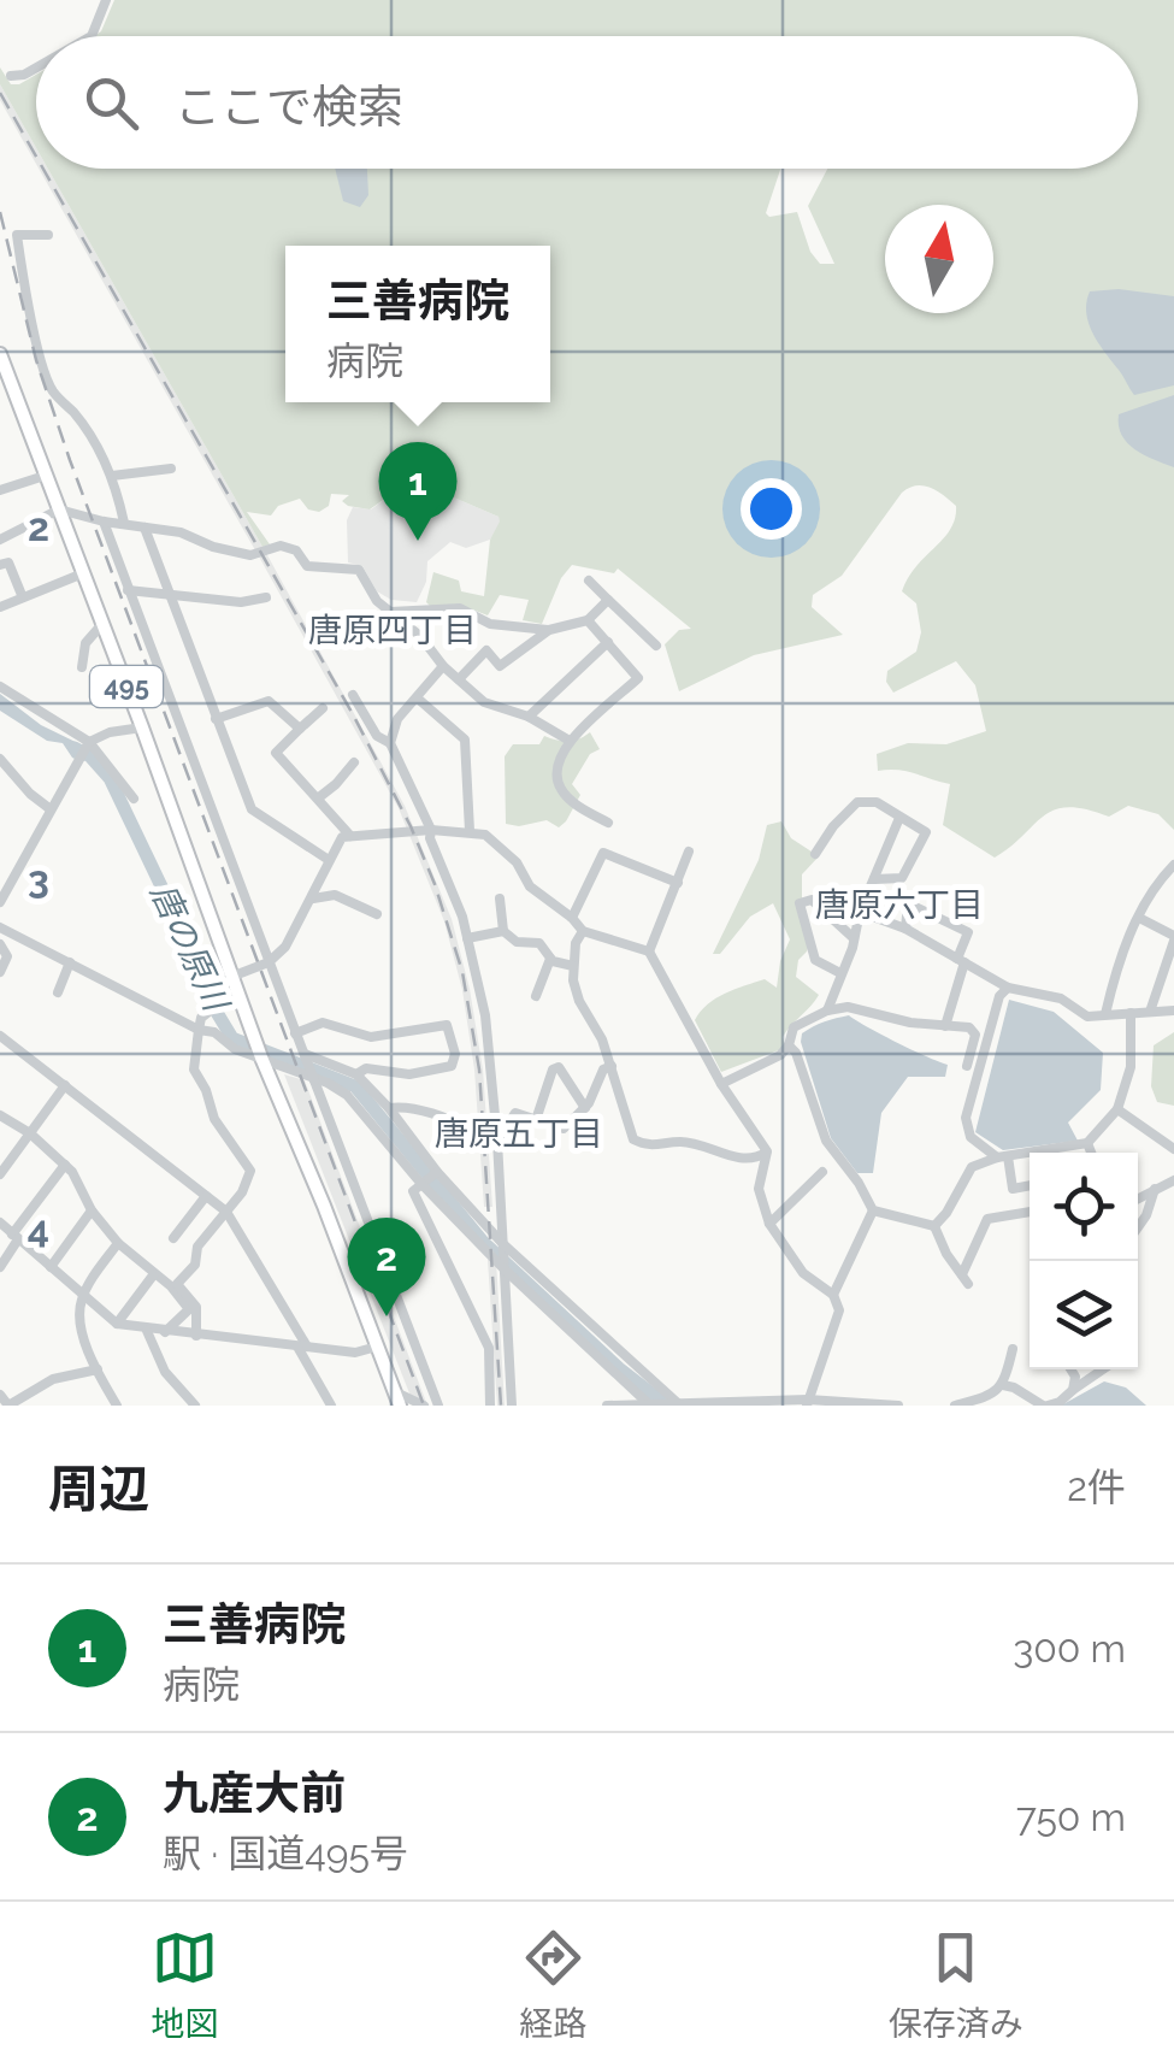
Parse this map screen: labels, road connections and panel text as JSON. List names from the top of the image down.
{
  "streets": {
    "highway": ["495"]
  },
  "districts": ["唐原四丁目", "唐原六丁目", "唐原五丁目"],
  "water": ["唐の原川"],
  "north": "top",
  "page": {
    "search": "ここで検索",
    "popup": ["三善病院", "病院"],
    "pins": ["1", "2"],
    "heading": ["周辺", "2件"],
    "list": [
      {
        "mark": "1",
        "name": "三善病院",
        "note": "病院",
        "value": "300 m"
      },
      {
        "mark": "2",
        "name": "九産大前",
        "note": "駅 · 国道495号",
        "value": "750 m"
      }
    ],
    "nav": ["地図", "経路", "保存済み"]
  },
  "grid": {
    "rows": ["2", "3", "4"]
  }
}
